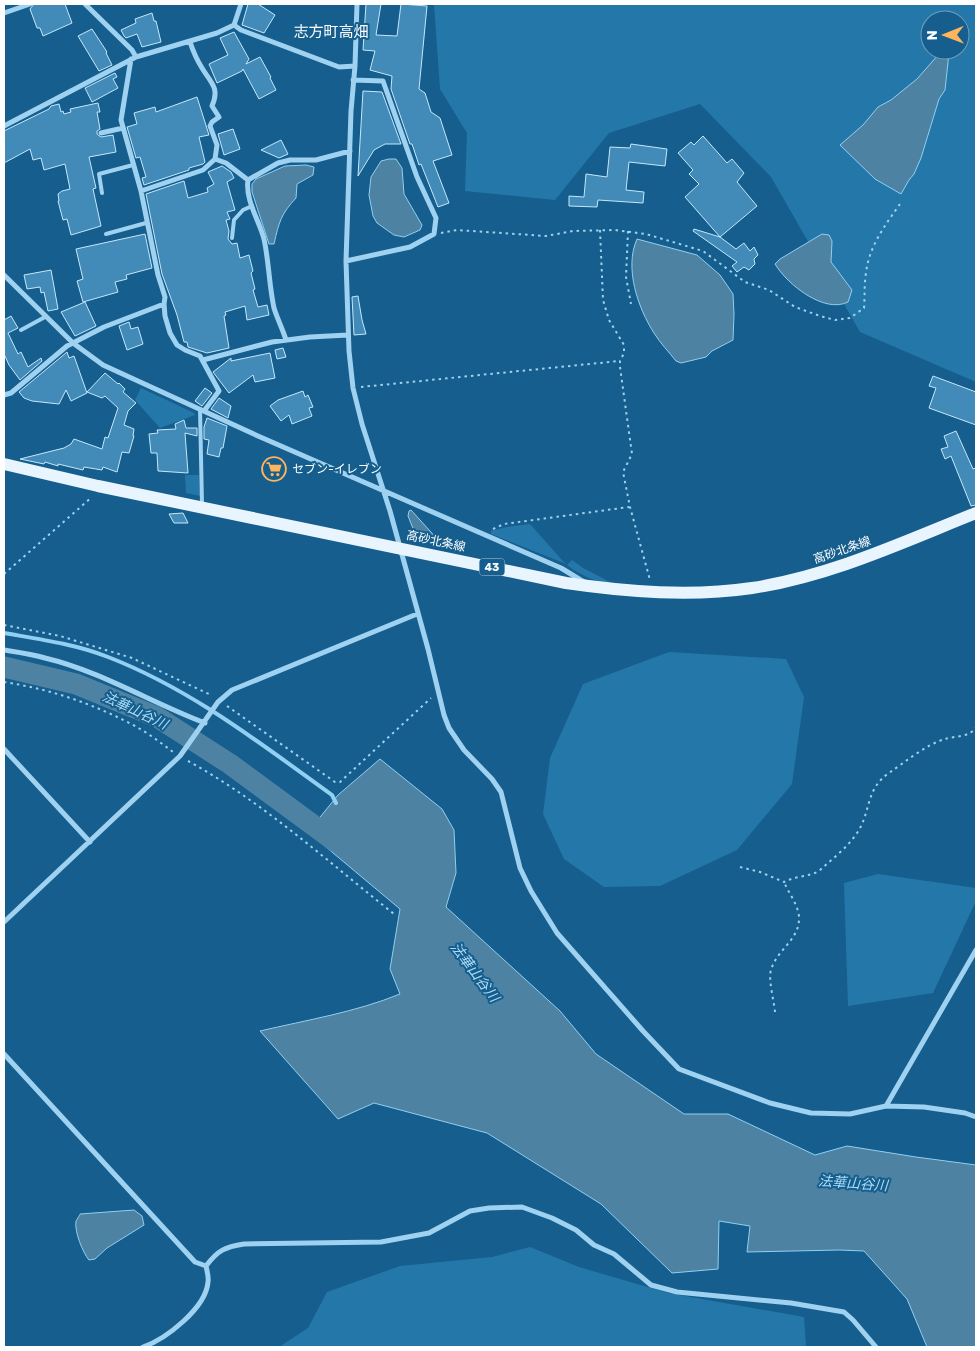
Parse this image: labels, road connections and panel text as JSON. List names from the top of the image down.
{
  "streets": {
    "main road": ["高砂北条線", "43"]
  },
  "districts": ["志方町高畑"],
  "water": ["法華山谷川"],
  "places": {
    "supermarket": ["セブン-イレブン"]
  },
  "north": "left"
}
